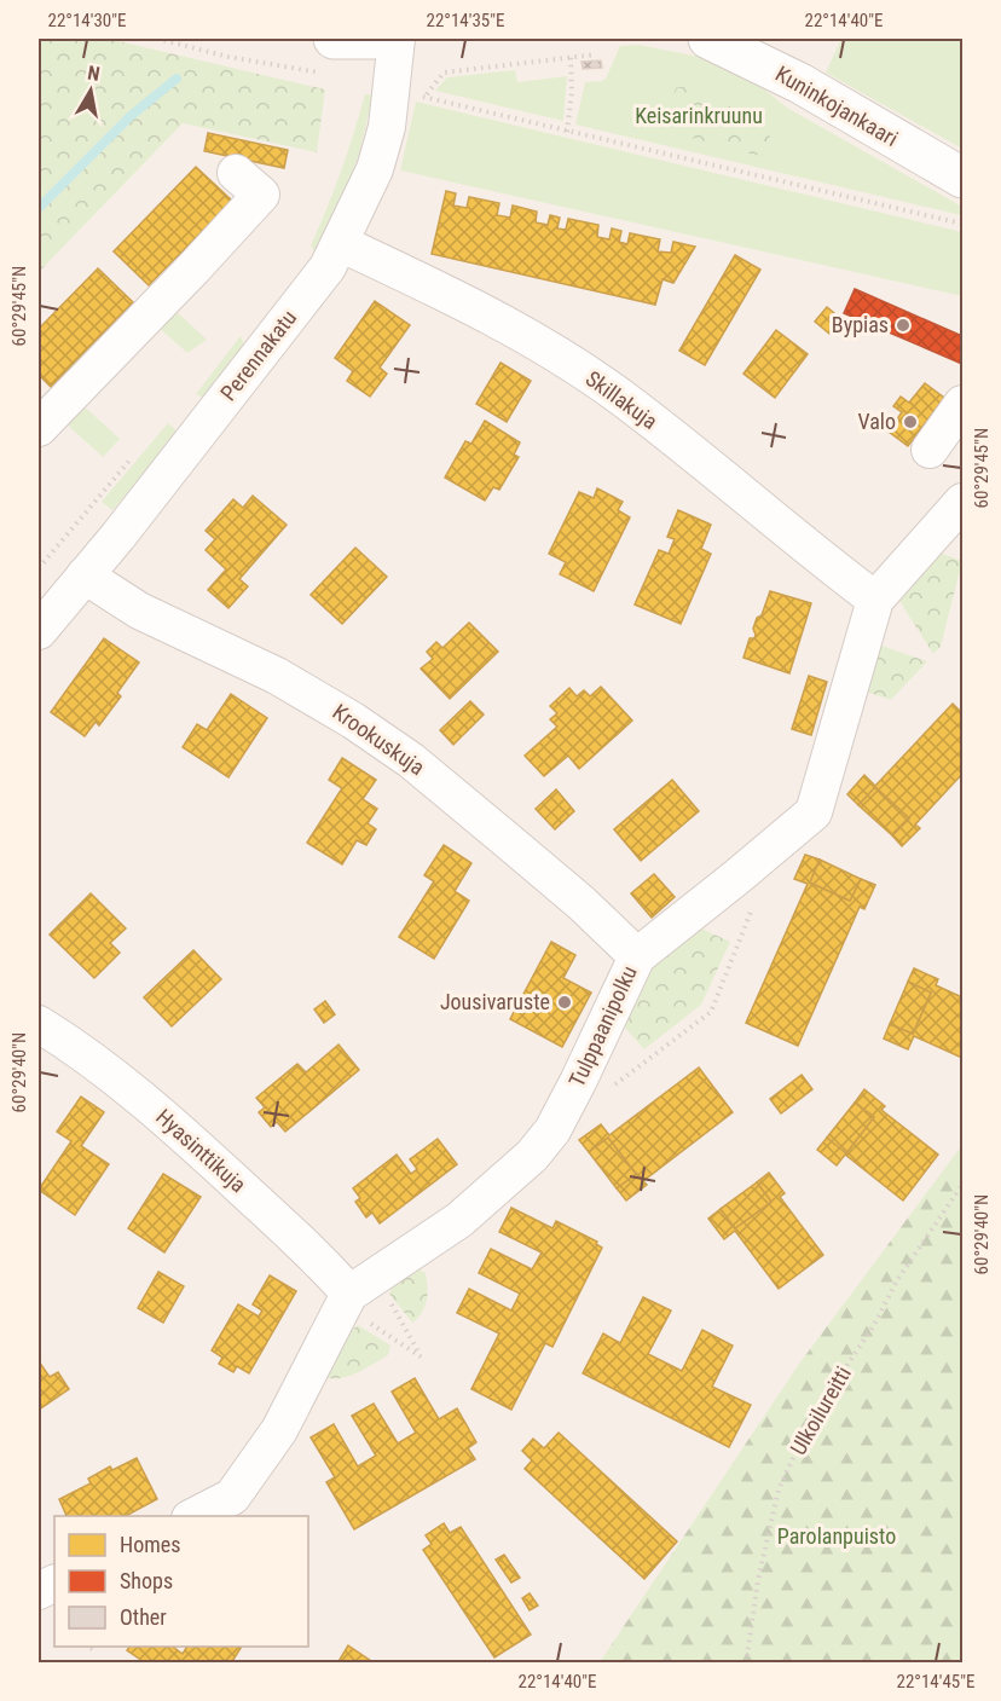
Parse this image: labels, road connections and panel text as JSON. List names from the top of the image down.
{
  "streets": {
    "street": [
      "Kuninkojankaari",
      "Perennakatu",
      "Skillakuja",
      "Krookuskuja",
      "Tulppaanipolku",
      "Hyasinttikuja"
    ],
    "path": ["Ulkoilureitti"]
  },
  "crossings": [
    ["Perennakatu", "Skillakuja"],
    ["Perennakatu", "Krookuskuja"],
    ["Skillakuja", "Tulppaanipolku"],
    ["Krookuskuja", "Tulppaanipolku"],
    ["Tulppaanipolku", "Hyasinttikuja"]
  ],
  "parks": ["Keisarinkruunu", "Parolanpuisto"],
  "places": ["Bypias", "Valo", "Jousivaruste"],
  "legend": ["Homes", "Shops", "Other"],
  "north": "top",
  "coordinates": [
    "22°14'30\"E",
    "22°14'35\"E",
    "22°14'40\"E",
    "60°29'45\"N",
    "60°29'40\"N",
    "22°14'45\"E"
  ]
}
